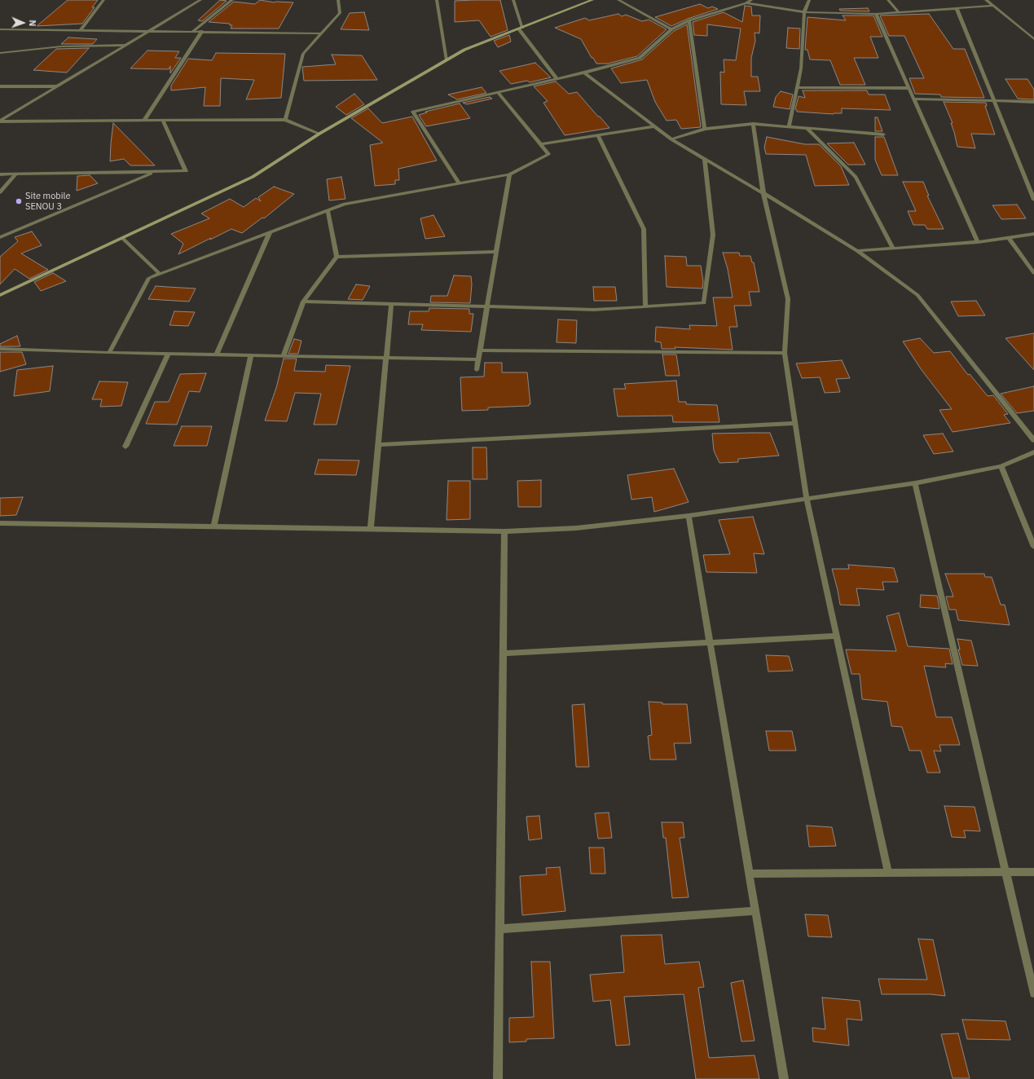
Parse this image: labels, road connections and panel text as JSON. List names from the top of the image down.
{
  "places": ["Site mobile SENOU 3"],
  "north": "right"
}
